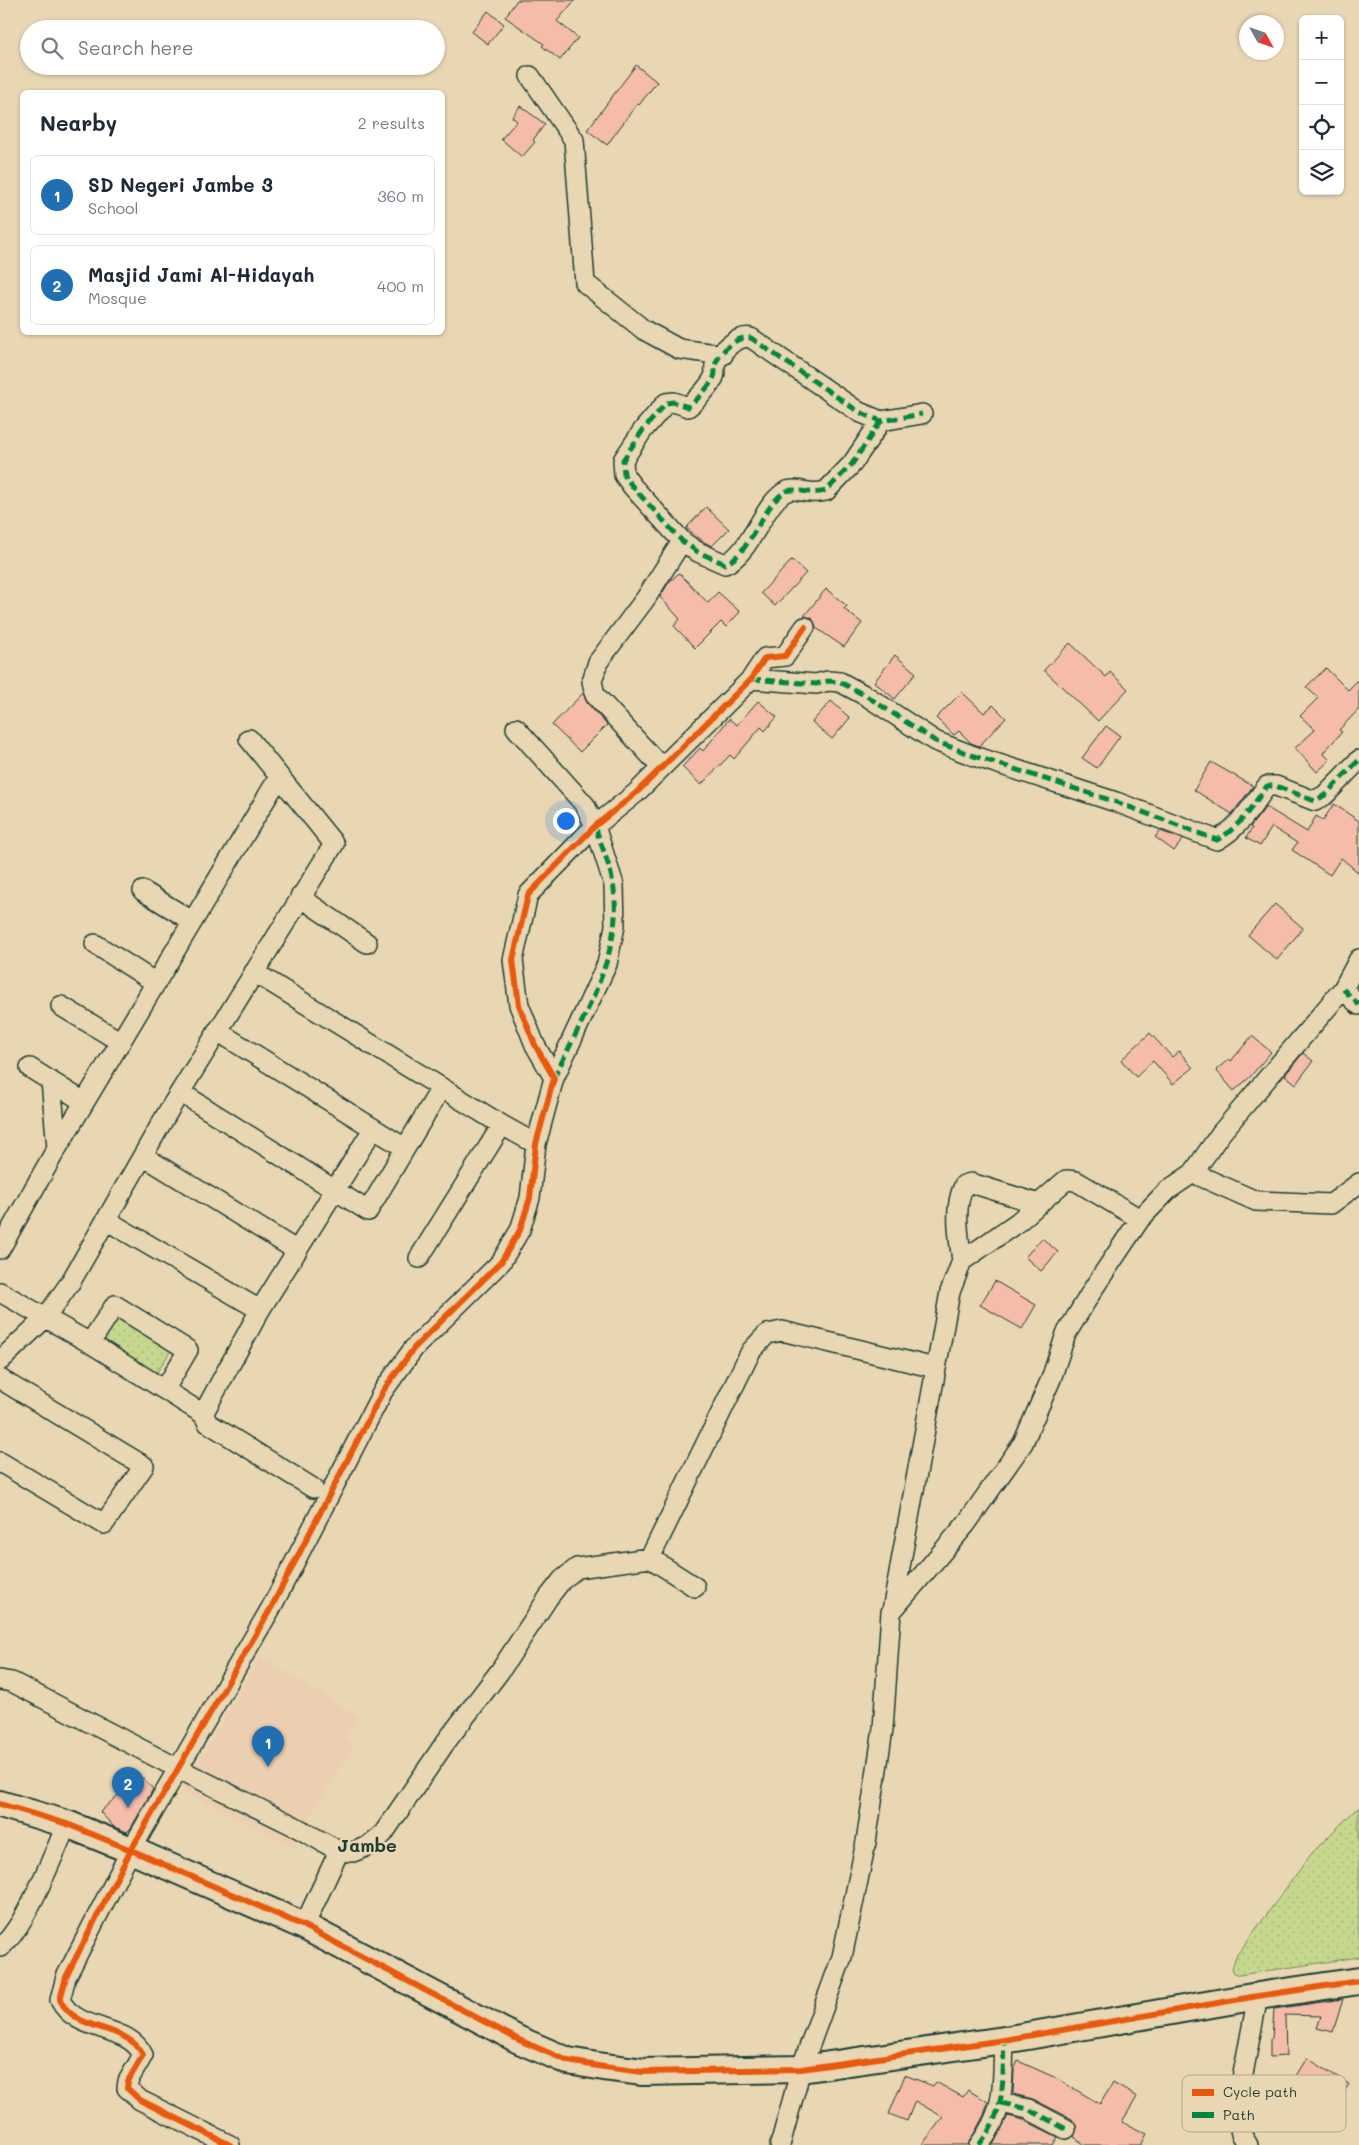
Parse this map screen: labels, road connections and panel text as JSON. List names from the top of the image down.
{
  "districts": ["Jambe"],
  "legend": ["Cycle path", "Path"],
  "north": "bottom right",
  "page": {
    "map_buttons": ["+", "−"],
    "search": "Search here",
    "heading": ["Nearby", "2 results"],
    "list": [
      {
        "mark": "1",
        "name": "SD Negeri Jambe 3",
        "note": "School",
        "value": "360 m"
      },
      {
        "mark": "2",
        "name": "Masjid Jami Al-Hidayah",
        "note": "Mosque",
        "value": "400 m"
      }
    ],
    "pins": ["1", "2"]
  }
}
